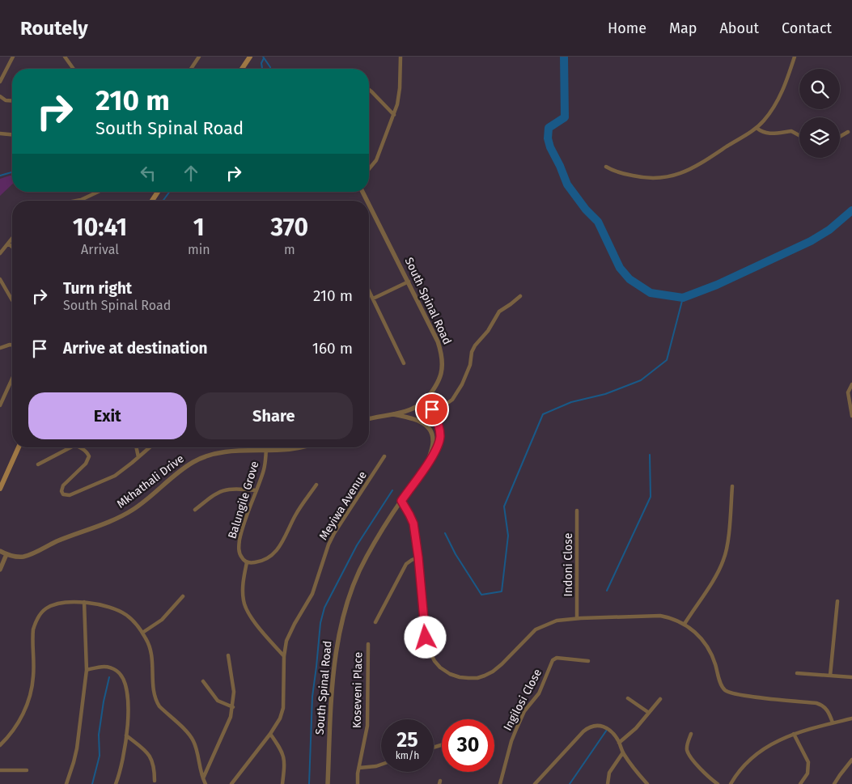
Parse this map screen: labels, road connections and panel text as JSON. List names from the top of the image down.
{
  "streets": {
    "street": [
      "South Spinal Road",
      "Mkhathali Drive",
      "Balungile Grove",
      "Meyiwa Avenue",
      "Indoni Close",
      "Koseveni Place",
      "Ingilosi Close"
    ]
  },
  "crossings": [
    ["Mkhathali Drive", "Balungile Grove"]
  ],
  "page": {
    "header": "Routely",
    "nav": [
      "Home",
      "Map",
      "About",
      "Contact"
    ],
    "turn": ["210 m", "South Spinal Road"],
    "eta": [
      "10:41",
      "Arrival",
      "1",
      "min",
      "370",
      "m"
    ],
    "list": [
      {
        "name": "Turn right",
        "note": "South Spinal Road",
        "value": "210 m"
      },
      {
        "name": "Arrive at destination",
        "value": "160 m"
      }
    ],
    "buttons": ["Exit", "Share"],
    "speed": "25 km/h",
    "limit": "30"
  }
}
